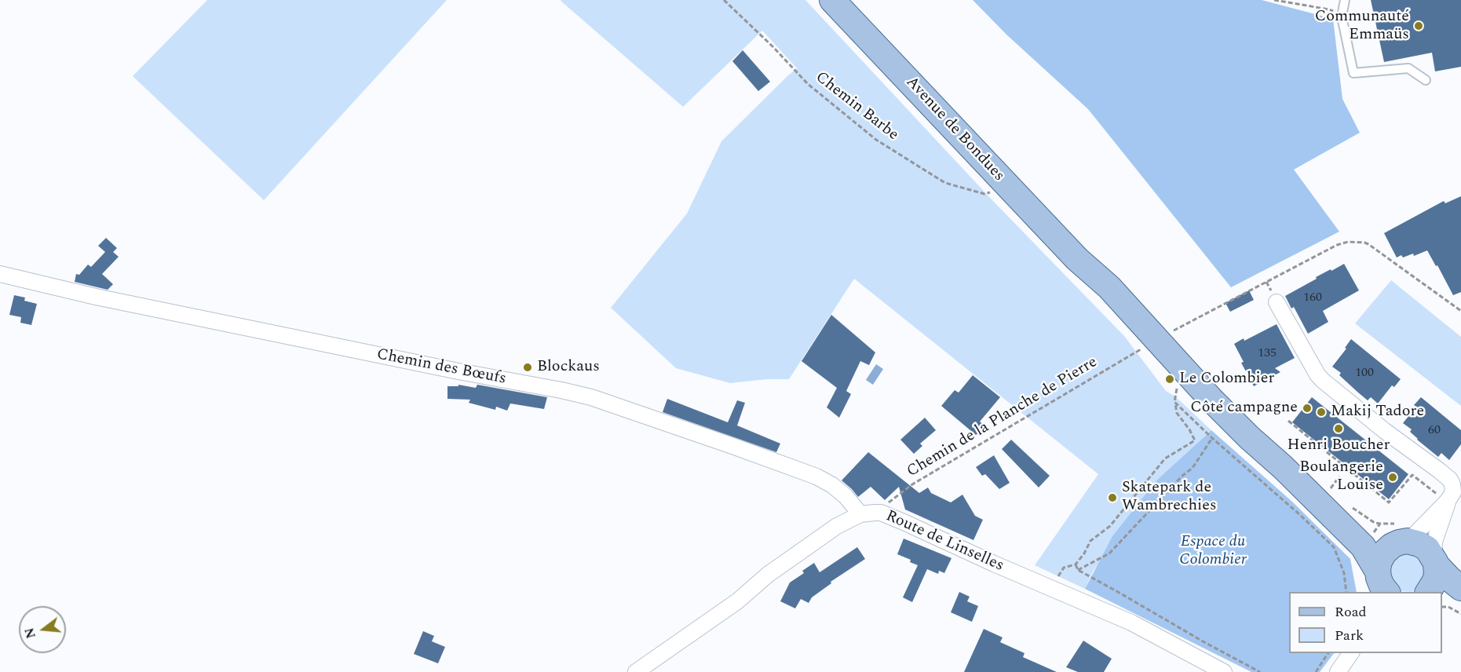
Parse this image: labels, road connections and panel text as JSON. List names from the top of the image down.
{
  "streets": {
    "main road": ["Avenue de Bondues"],
    "street": ["Chemin des Bœufs", "Route de Linselles"],
    "path": ["Chemin Barbe", "Chemin de la Planche de Pierre"]
  },
  "crossings": [
    ["Chemin des Bœufs", "Route de Linselles"],
    ["Chemin de la Planche de Pierre", "Route de Linselles"]
  ],
  "parks": ["Espace du Colombier"],
  "places": [
    "Communauté Emmaüs",
    "Blockaus",
    "Le Colombier",
    "Côté campagne",
    "Makij Tadore",
    "Henri Boucher",
    "Boulangerie Louise",
    "Skatepark de Wambrechies"
  ],
  "house_numbers": [
    "160",
    "135",
    "100",
    "60"
  ],
  "legend": ["Road", "Park"],
  "north": "left"
}
